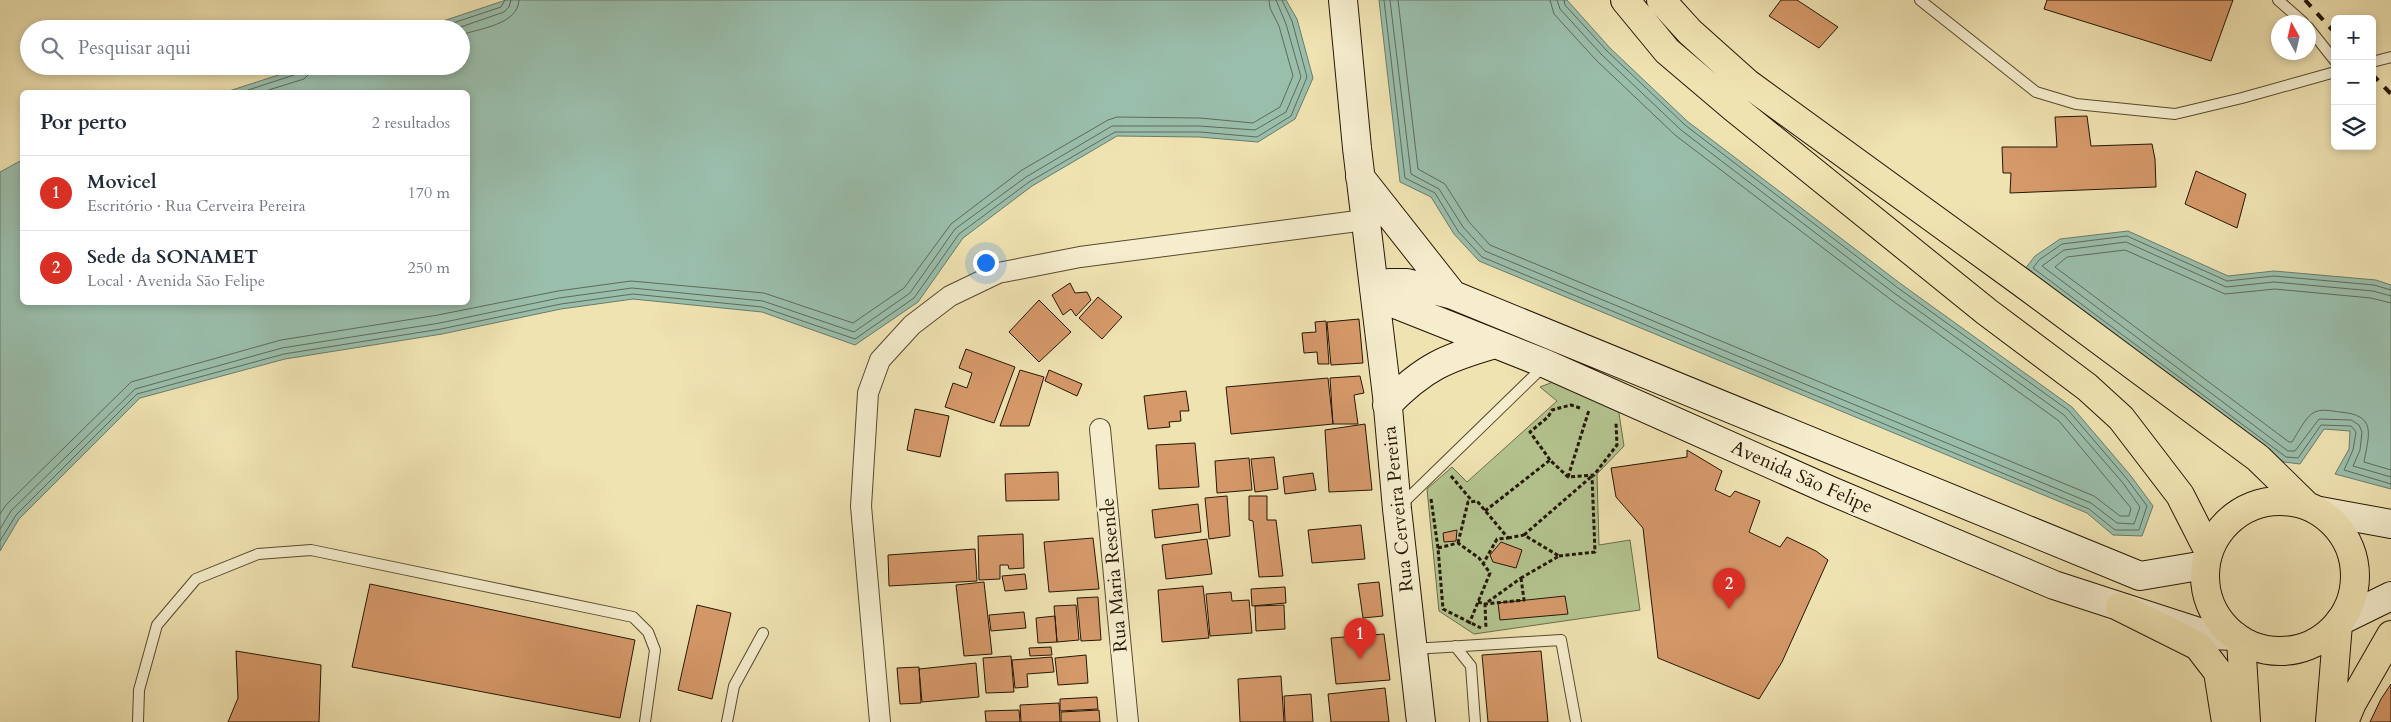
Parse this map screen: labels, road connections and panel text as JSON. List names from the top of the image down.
{
  "streets": {
    "street": ["Avenida São Felipe", "Rua Cerveira Pereira", "Rua Maria Resende"]
  },
  "crossings": [
    ["Avenida São Felipe", "Rua Cerveira Pereira"]
  ],
  "north": "top",
  "page": {
    "map_buttons": ["+", "−"],
    "search": "Pesquisar aqui",
    "heading": ["Por perto", "2 resultados"],
    "list": [
      {
        "mark": "1",
        "name": "Movicel",
        "note": "Escritório · Rua Cerveira Pereira",
        "value": "170 m"
      },
      {
        "mark": "2",
        "name": "Sede da SONAMET",
        "note": "Local · Avenida São Felipe",
        "value": "250 m"
      }
    ],
    "pins": ["2", "1"]
  }
}
